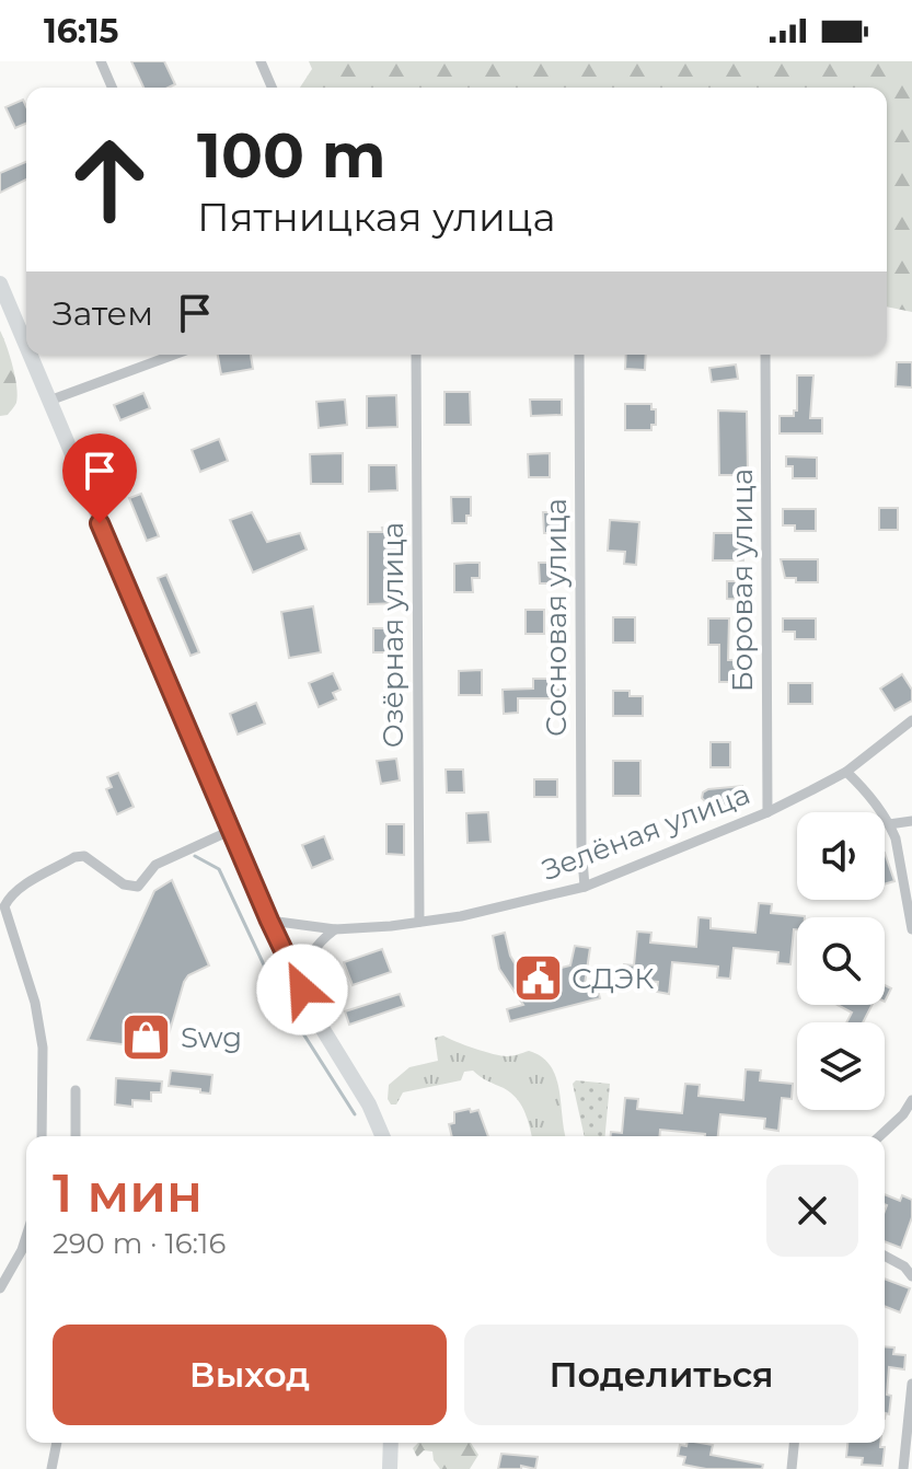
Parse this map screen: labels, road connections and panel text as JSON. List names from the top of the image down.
{
  "streets": {
    "street": [
      "Боровая улица",
      "Сосновая улица",
      "Озёрная улица",
      "Зелёная улица"
    ]
  },
  "crossings": [
    ["Боровая улица", "Зелёная улица"],
    ["Сосновая улица", "Зелёная улица"],
    ["Озёрная улица", "Зелёная улица"]
  ],
  "places": {
    "public building": ["СДЭК"],
    "shop": ["Swg"]
  },
  "page": {
    "status": "16:15",
    "turn": ["100 m", "Пятницкая улица"],
    "then": "Затем",
    "heading": ["1 мин", "290 m · 16:16"],
    "buttons": ["Выход", "Поделиться"]
  }
}
